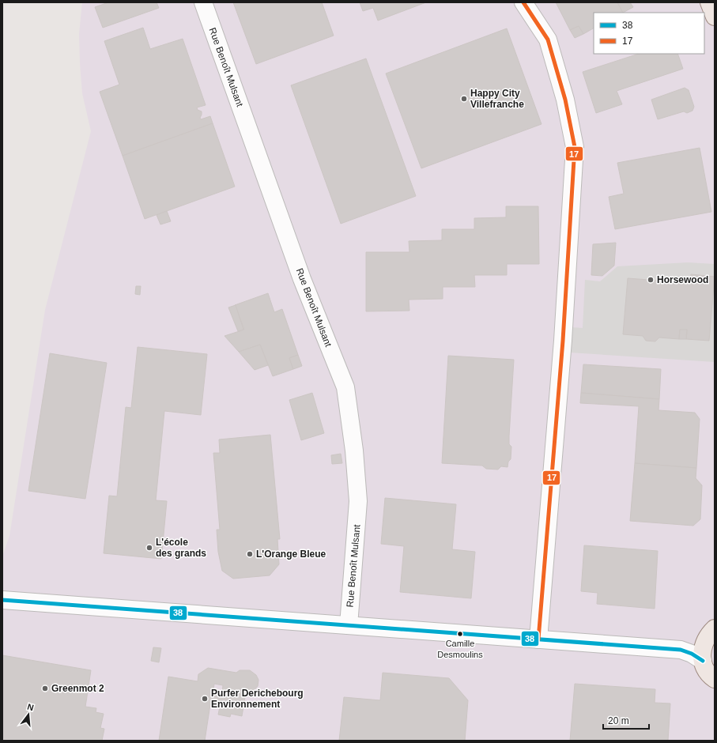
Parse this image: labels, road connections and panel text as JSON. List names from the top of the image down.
{
  "streets": {
    "street": ["Rue Benoît Mulsant"]
  },
  "places": [
    "Happy City Villefranche",
    "Horsewood",
    "L'école des grands",
    "L'Orange Bleue",
    "Camille Desmoulins",
    "Greenmot 2",
    "Purfer Derichebourg Environnement"
  ],
  "lines": ["transit line 17", "transit line 38"],
  "legend": ["38", "17"],
  "scale_bar": "20 m",
  "north": "top"
}
